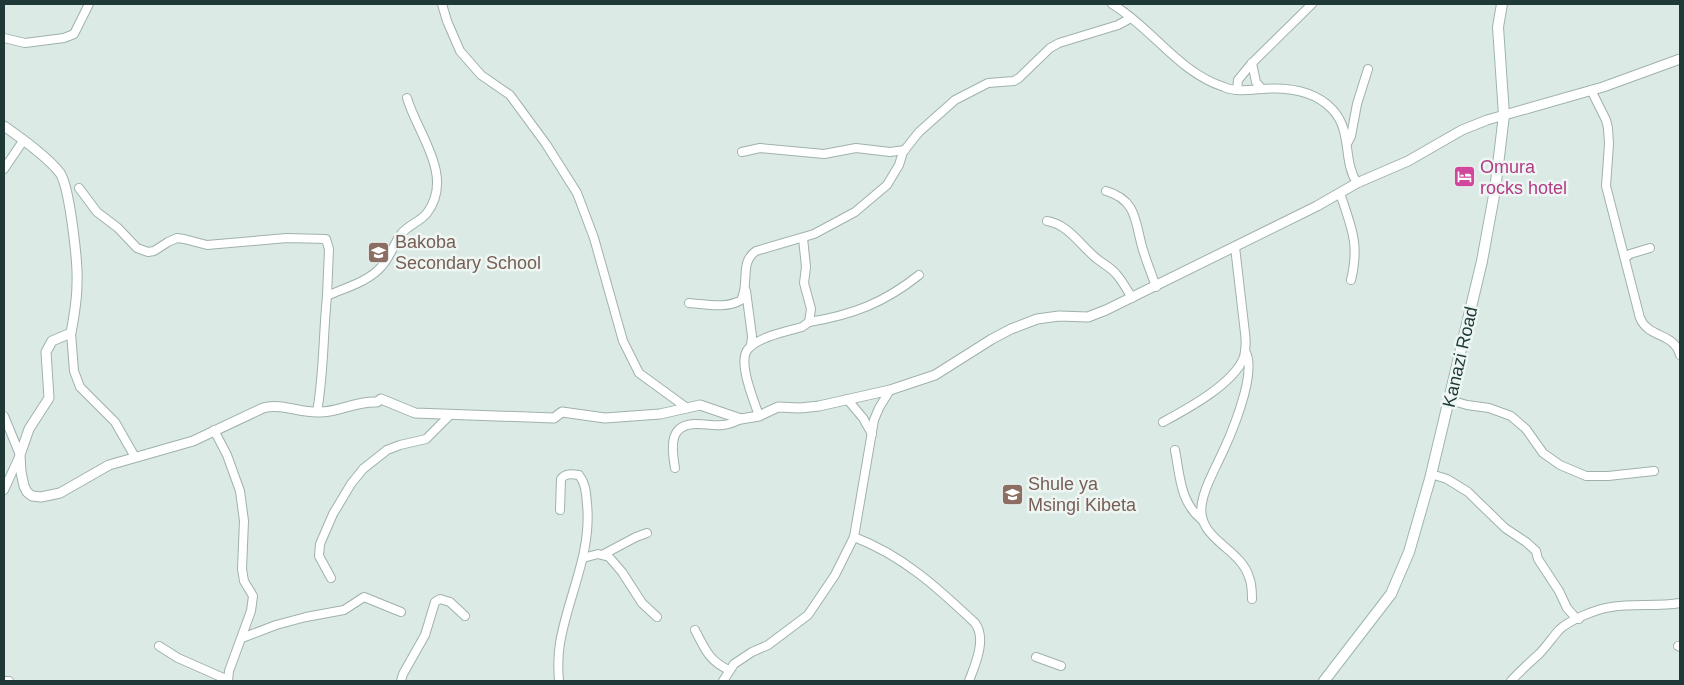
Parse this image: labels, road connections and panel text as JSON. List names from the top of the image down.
{
  "streets": {
    "main road": ["Kanazi Road"]
  },
  "places": {
    "hotel": ["Omura rocks hotel"],
    "school or university": ["Bakoba Secondary School", "Shule ya Msingi Kibeta"]
  }
}
